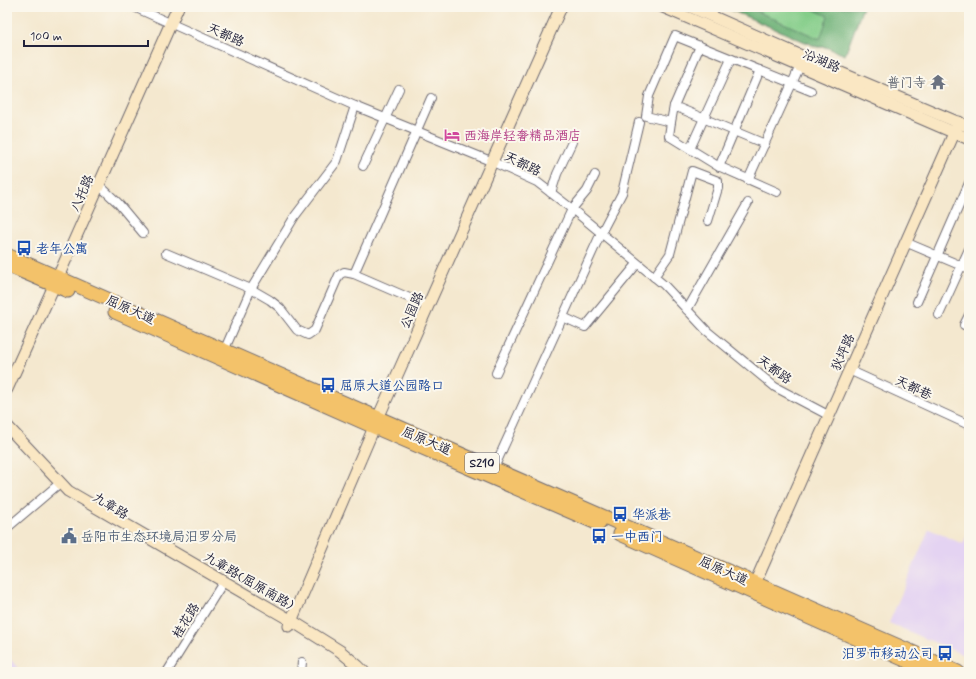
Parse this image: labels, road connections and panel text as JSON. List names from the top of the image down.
{
  "streets": {
    "main road": ["屈原大道", "S210"],
    "street": [
      "天都路",
      "沿湖路",
      "八托路",
      "公园路",
      "狄坪路",
      "天都巷",
      "九章路",
      "九章路(屈原南路)",
      "桂花路"
    ]
  },
  "crossings": [
    ["天都路", "八托路"],
    ["天都路", "公园路"],
    ["天都路", "狄坪路"],
    ["沿湖路", "狄坪路"],
    ["八托路", "屈原大道"],
    ["屈原大道", "公园路"],
    ["屈原大道", "狄坪路"],
    ["公园路", "九章路"],
    ["公园路", "九章路(屈原南路)"],
    ["狄坪路", "天都巷"],
    ["九章路", "九章路(屈原南路)"],
    ["九章路", "桂花路"]
  ],
  "places": {
    "temple": ["普门寺"],
    "hotel": ["西海岸轻奢精品酒店"],
    "bus stop": [
      "老年公寓",
      "屈原大道公园路口",
      "华派巷",
      "一中西门",
      "汨罗市移动公司"
    ],
    "public building": ["岳阳市生态环境局汨罗分局"]
  },
  "scale_bar": "100 m"
}
